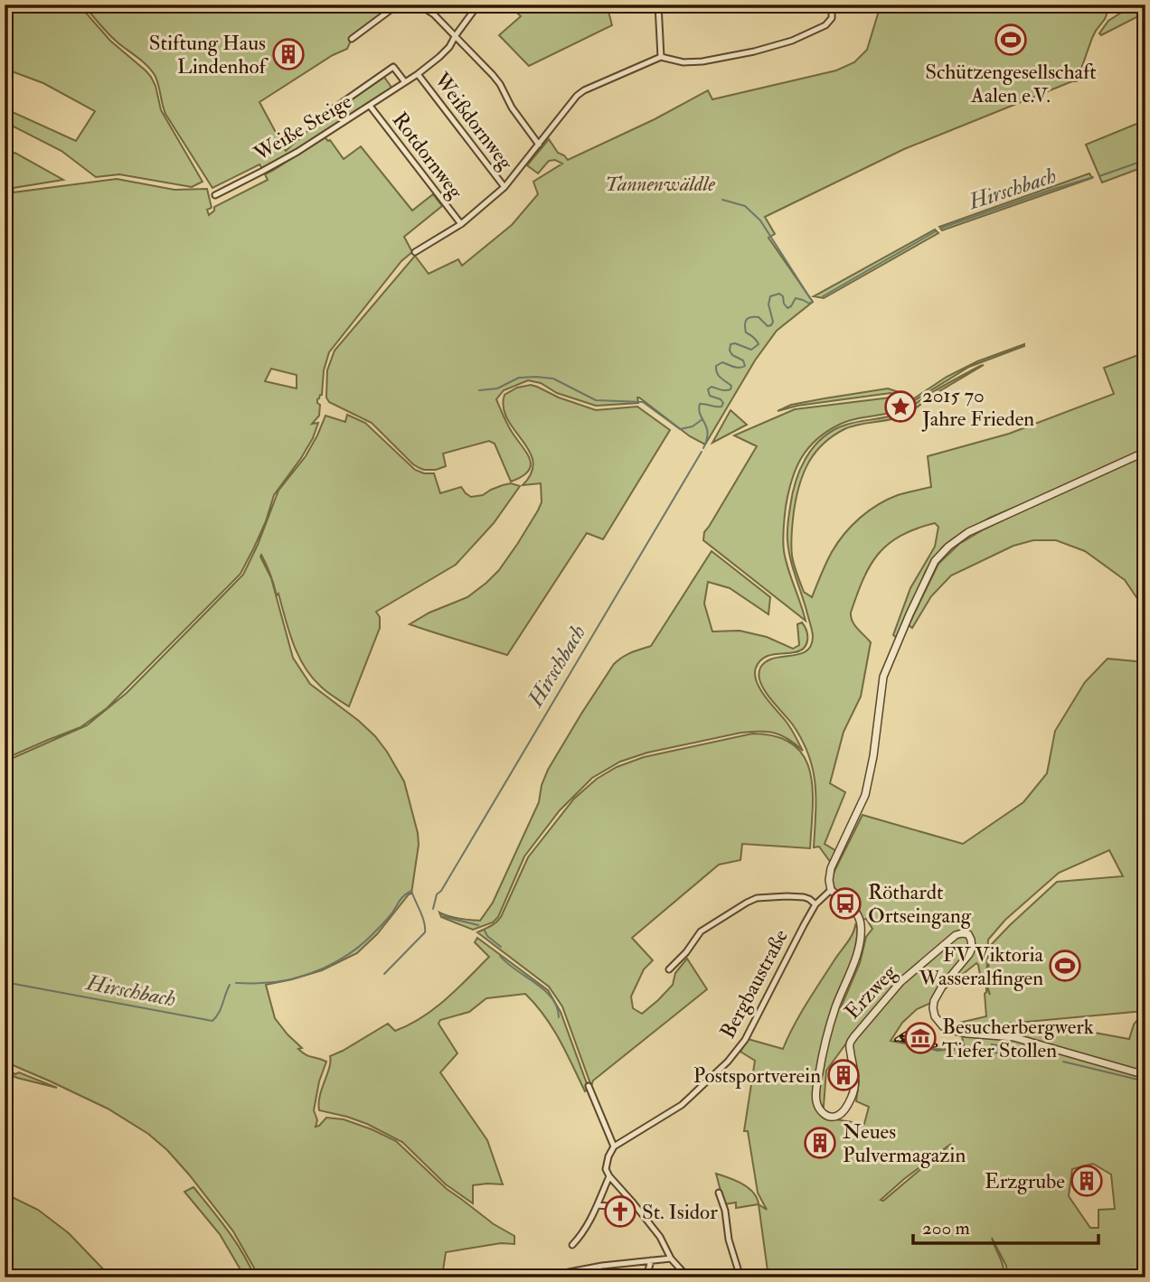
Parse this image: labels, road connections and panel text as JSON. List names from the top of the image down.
{
  "streets": {
    "street": [
      "Weißdornweg",
      "Weiße Steige",
      "Rotdornweg",
      "Bergbaustraße",
      "Erzweg"
    ]
  },
  "crossings": [
    ["Weißdornweg", "Weiße Steige"],
    ["Weiße Steige", "Rotdornweg"],
    ["Bergbaustraße", "Erzweg"]
  ],
  "water": ["Hirschbach"],
  "parks": ["Tannenwäldle"],
  "places": {
    "sports": ["Schützengesellschaft Aalen e.V.", "FV Viktoria Wasseralfingen"],
    "building": [
      "Stiftung Haus Lindenhof",
      "Postsportverein",
      "Neues Pulvermagazin",
      "Erzgrube"
    ],
    "place": ["2015 70 Jahre Frieden"],
    "bus stop": ["Röthardt Ortseingang"],
    "museum": ["Besucherbergwerk Tiefer Stollen"],
    "church": ["St. Isidor"]
  },
  "scale_bar": "200 m"
}
